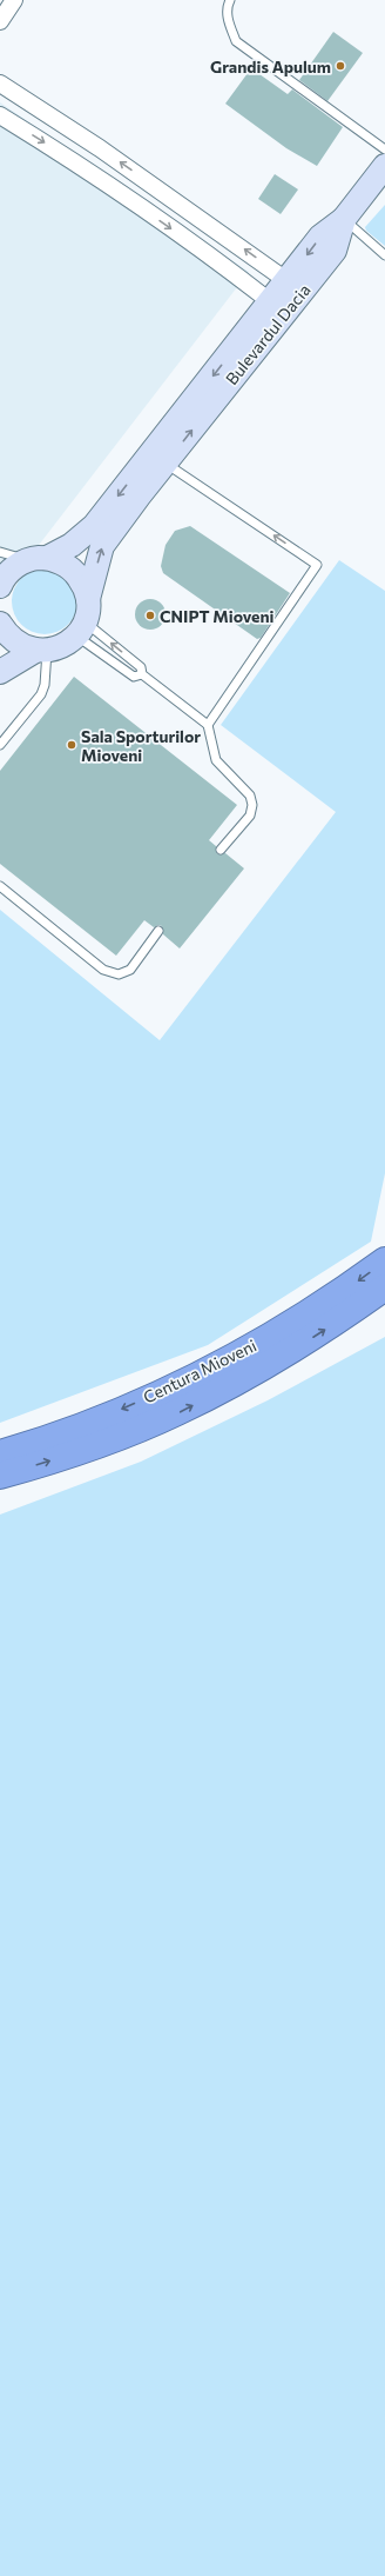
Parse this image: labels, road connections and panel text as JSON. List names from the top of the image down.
{
  "streets": {
    "highway": ["Centura Mioveni"],
    "main road": ["Bulevardul Dacia"]
  },
  "places": ["Grandis Apulum", "CNIPT Mioveni", "Sala Sporturilor Mioveni"]
}
